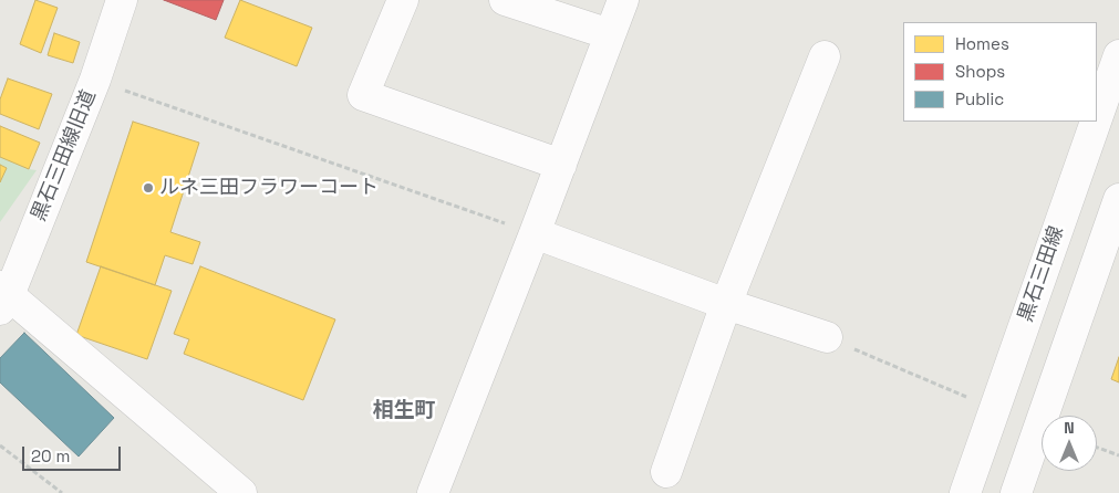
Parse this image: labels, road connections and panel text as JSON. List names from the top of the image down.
{
  "streets": {
    "street": ["黒石三田線旧道", "黒石三田線"]
  },
  "districts": ["相生町"],
  "places": ["ルネ三田フラワーコート"],
  "legend": ["Homes", "Shops", "Public"],
  "scale_bar": "20 m",
  "north": "top"
}
